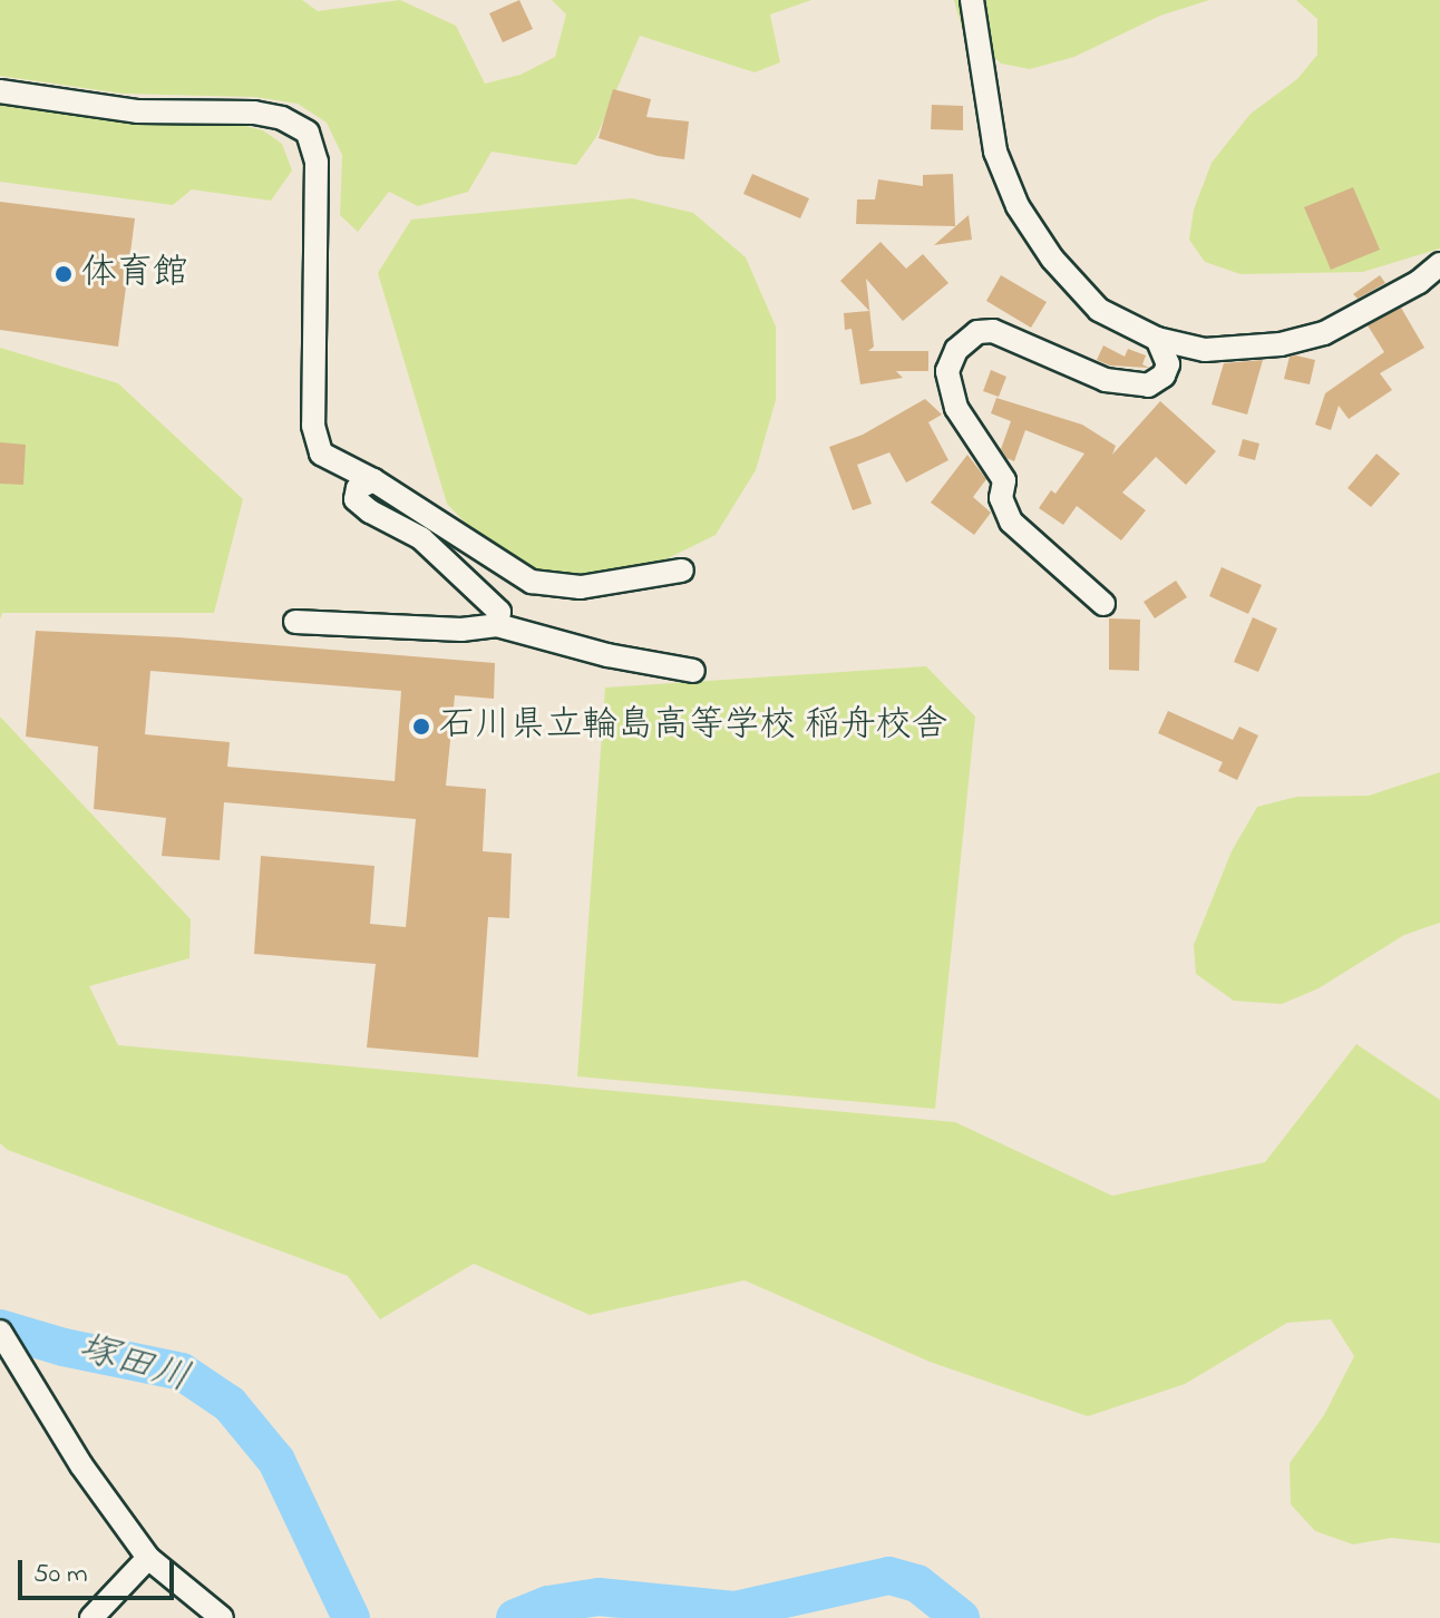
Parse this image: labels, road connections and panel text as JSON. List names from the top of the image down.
{
  "water": ["塚田川"],
  "places": ["体育館", "石川県立輪島高等学校 稲舟校舎"],
  "scale_bar": "50 m"
}
